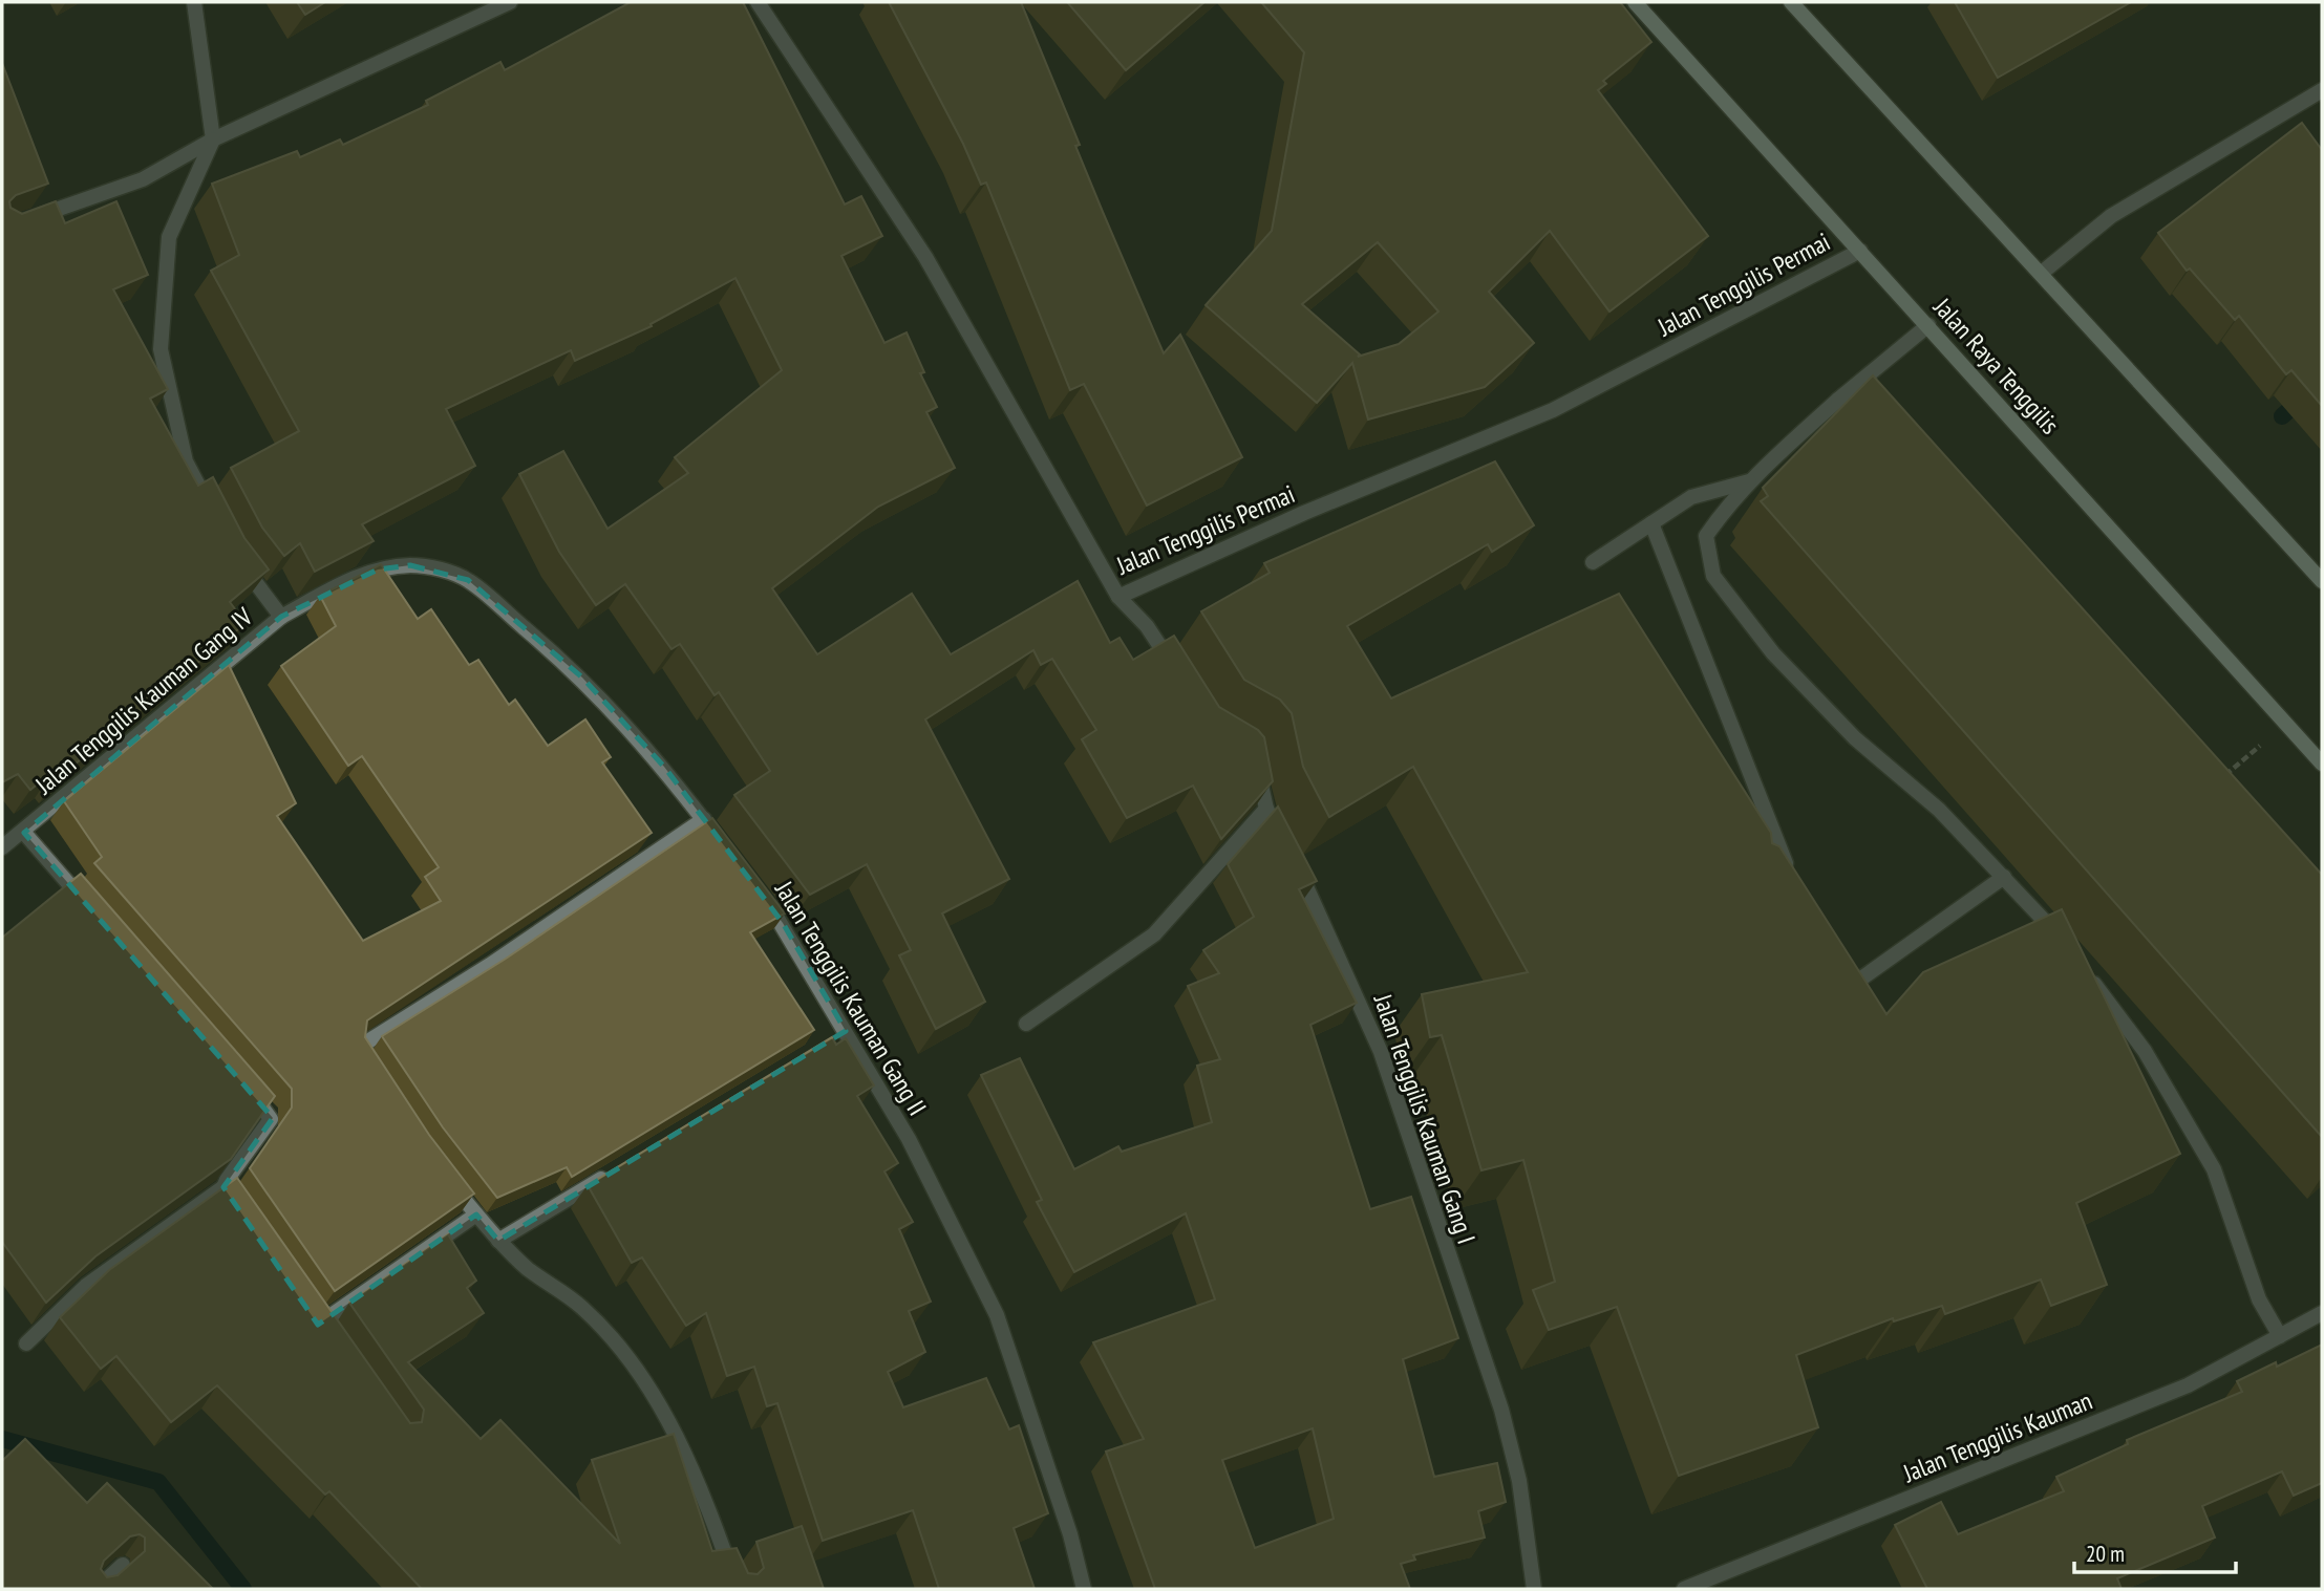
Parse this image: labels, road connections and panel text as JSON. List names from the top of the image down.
{
  "streets": {
    "main road": ["Jalan Raya Tenggilis"],
    "street": [
      "Jalan Tenggilis Permai",
      "Jalan Tenggilis Kauman Gang IV",
      "Jalan Tenggilis Kauman Gang II",
      "Jalan Tenggilis Kauman Gang I",
      "Jalan Tenggilis Kauman"
    ]
  },
  "crossings": [
    ["Jalan Tenggilis Permai", "Jalan Raya Tenggilis"]
  ],
  "scale_bar": "20 m"
}
